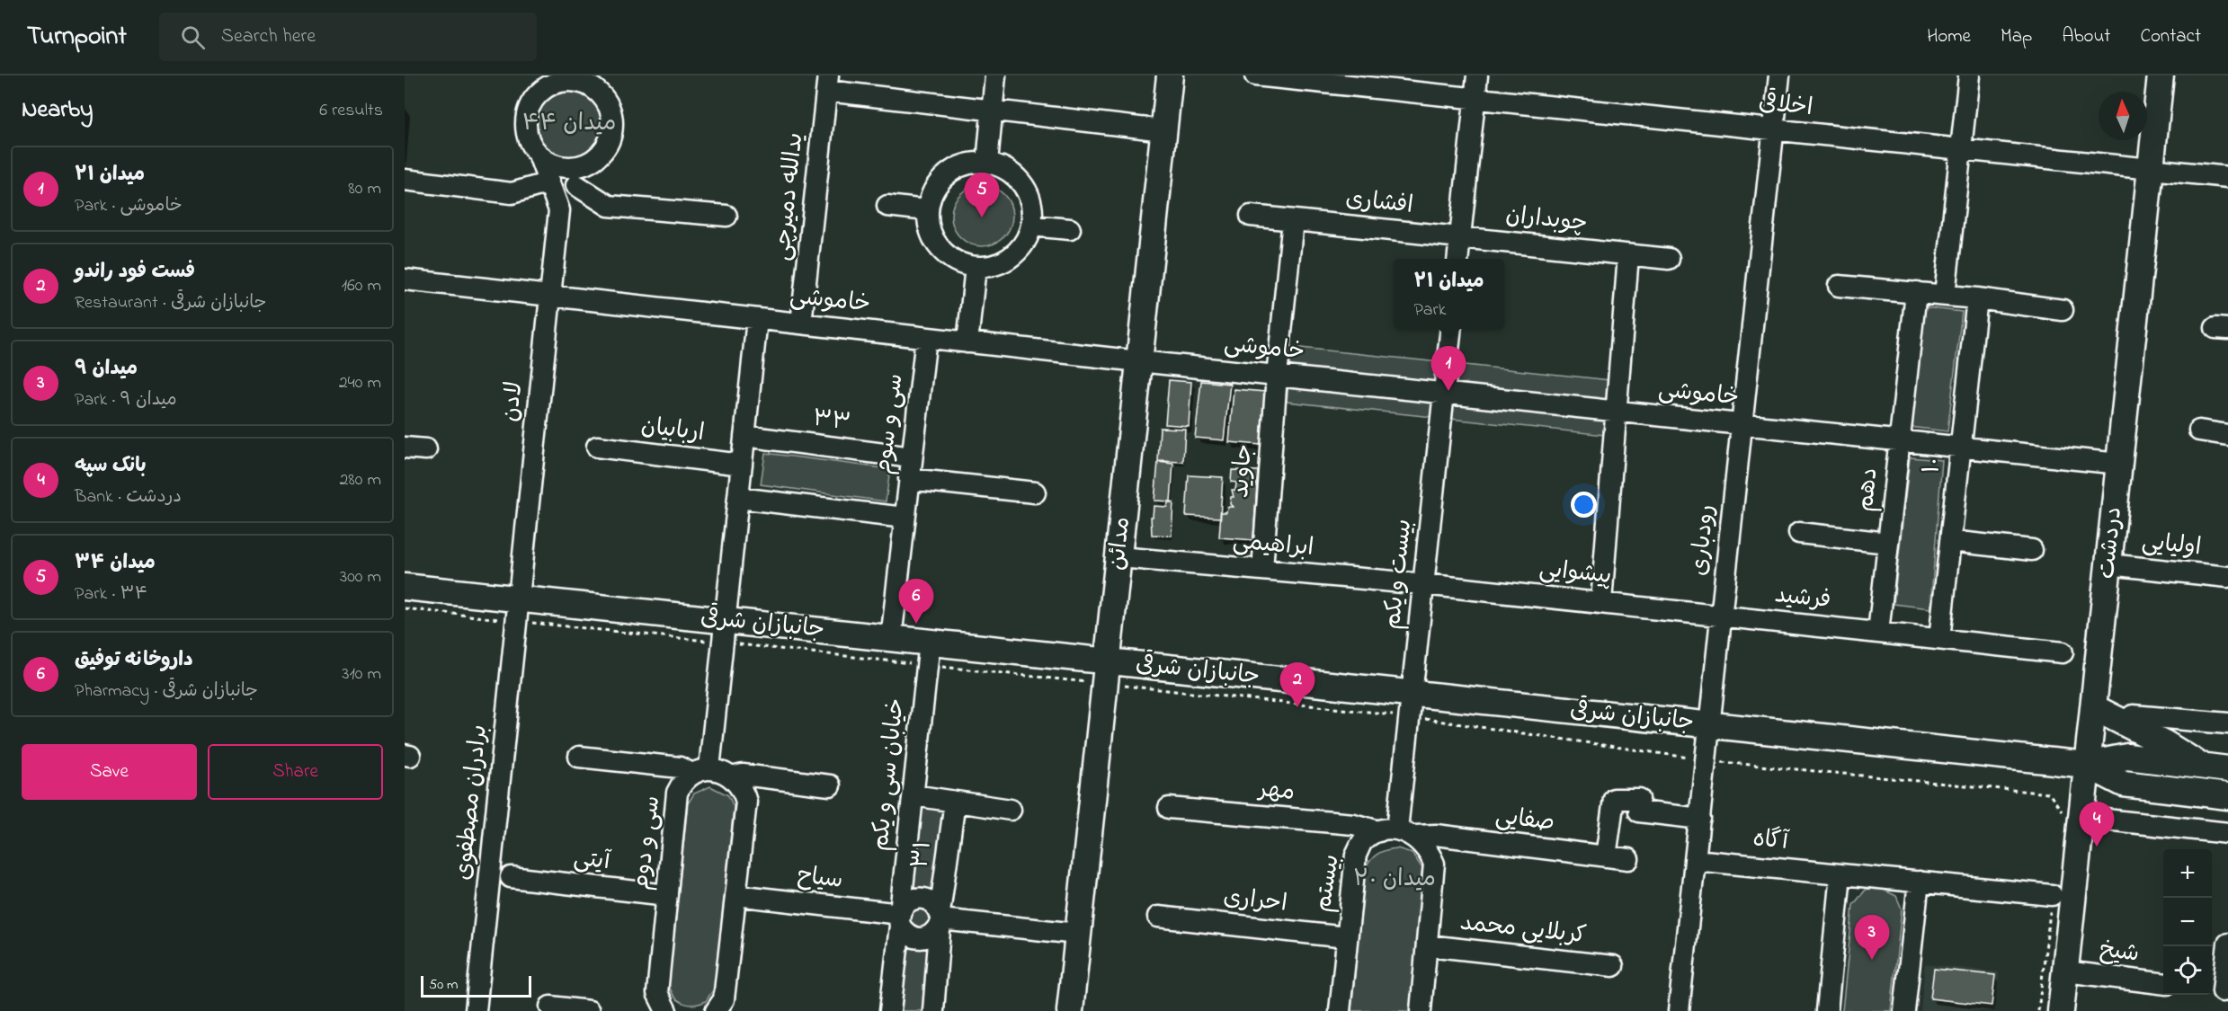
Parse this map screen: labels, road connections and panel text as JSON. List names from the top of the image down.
{
  "streets": {
    "main road": ["دردشت", "مدائن", "جانبازان شرقی"],
    "street": [
      "اخلاقی",
      "یدالله دمیرچی",
      "افشاری",
      "چوبداران",
      "خاموشی",
      "لادن",
      "۳۳",
      "سی و سوم",
      "اربابیان",
      "۱۰",
      "جاوید",
      "دهم",
      "رودباری",
      "ابراهیمی",
      "اولیایی",
      "پیشوایی",
      "بیست و یکم",
      "فرشید",
      "خیابان سی و یکم",
      "مهر",
      "برادران مصطفوی",
      "صفایی",
      "آگاه",
      "سی و دوم",
      "۳۱",
      "آیتی",
      "سیاح",
      "بیستم",
      "احراری",
      "کربلایی محمد",
      "شیخ"
    ]
  },
  "crossings": [
    ["اخلاقی", "رودباری"],
    ["اخلاقی", "دردشت"],
    ["یدالله دمیرچی", "خاموشی"],
    ["افشاری", "چوبداران"],
    ["خاموشی", "لادن"],
    ["خاموشی", "سی و سوم"],
    ["خاموشی", "۱۰"],
    ["خاموشی", "جاوید"],
    ["خاموشی", "دهم"],
    ["خاموشی", "رودباری"],
    ["خاموشی", "دردشت"],
    ["خاموشی", "مدائن"],
    ["خاموشی", "بیست و یکم"],
    ["لادن", "جانبازان شرقی"],
    ["لادن", "برادران مصطفوی"],
    ["۳۳", "سی و سوم"],
    ["سی و سوم", "جانبازان شرقی"],
    ["جاوید", "ابراهیمی"],
    ["دهم", "فرشید"],
    ["رودباری", "پیشوایی"],
    ["رودباری", "فرشید"],
    ["رودباری", "جانبازان شرقی"],
    ["رودباری", "آگاه"],
    ["دردشت", "اولیایی"],
    ["دردشت", "جانبازان شرقی"],
    ["دردشت", "شیخ"],
    ["مدائن", "ابراهیمی"],
    ["مدائن", "جانبازان شرقی"],
    ["ابراهیمی", "پیشوایی"],
    ["ابراهیمی", "بیست و یکم"],
    ["پیشوایی", "بیست و یکم"],
    ["پیشوایی", "فرشید"],
    ["بیست و یکم", "جانبازان شرقی"],
    ["بیست و یکم", "مهر"],
    ["بیست و یکم", "صفایی"],
    ["بیست و یکم", "بیستم"],
    ["جانبازان شرقی", "خیابان سی و یکم"],
    ["جانبازان شرقی", "برادران مصطفوی"],
    ["خیابان سی و یکم", "۳۱"],
    ["خیابان سی و یکم", "سیاح"],
    ["مهر", "صفایی"],
    ["مهر", "بیستم"],
    ["صفایی", "بیستم"],
    ["سی و دوم", "آیتی"],
    ["۳۱", "سیاح"],
    ["بیستم", "احراری"]
  ],
  "parks": ["میدان ۴۴", "میدان ۲۰"],
  "scale_bar": "50 m",
  "north": "top",
  "page": {
    "header": "Turnpoint",
    "search": "Search here",
    "nav": [
      "Home",
      "Map",
      "About",
      "Contact"
    ],
    "heading": ["Nearby", "6 results"],
    "list": [
      {
        "mark": "1",
        "name": "میدان ۲۱",
        "note": "Park · خاموشی",
        "value": "80 m"
      },
      {
        "mark": "2",
        "name": "فست فود راندو",
        "note": "Restaurant · جانبازان شرقی",
        "value": "160 m"
      },
      {
        "mark": "3",
        "name": "میدان ۹",
        "note": "Park · میدان ۹",
        "value": "240 m"
      },
      {
        "mark": "4",
        "name": "بانک سپه",
        "note": "Bank · دردشت",
        "value": "280 m"
      },
      {
        "mark": "5",
        "name": "میدان ۳۴",
        "note": "Park · ۳۴",
        "value": "300 m"
      },
      {
        "mark": "6",
        "name": "داروخانه توفیق",
        "note": "Pharmacy · جانبازان شرقی",
        "value": "310 m"
      }
    ],
    "pins": [
      "5",
      "1",
      "6",
      "2",
      "4",
      "3"
    ],
    "popup": ["میدان ۲۱", "Park"],
    "buttons": ["Save", "Share"],
    "map_buttons": ["+", "−"],
    "scale": "50 m"
  }
}
